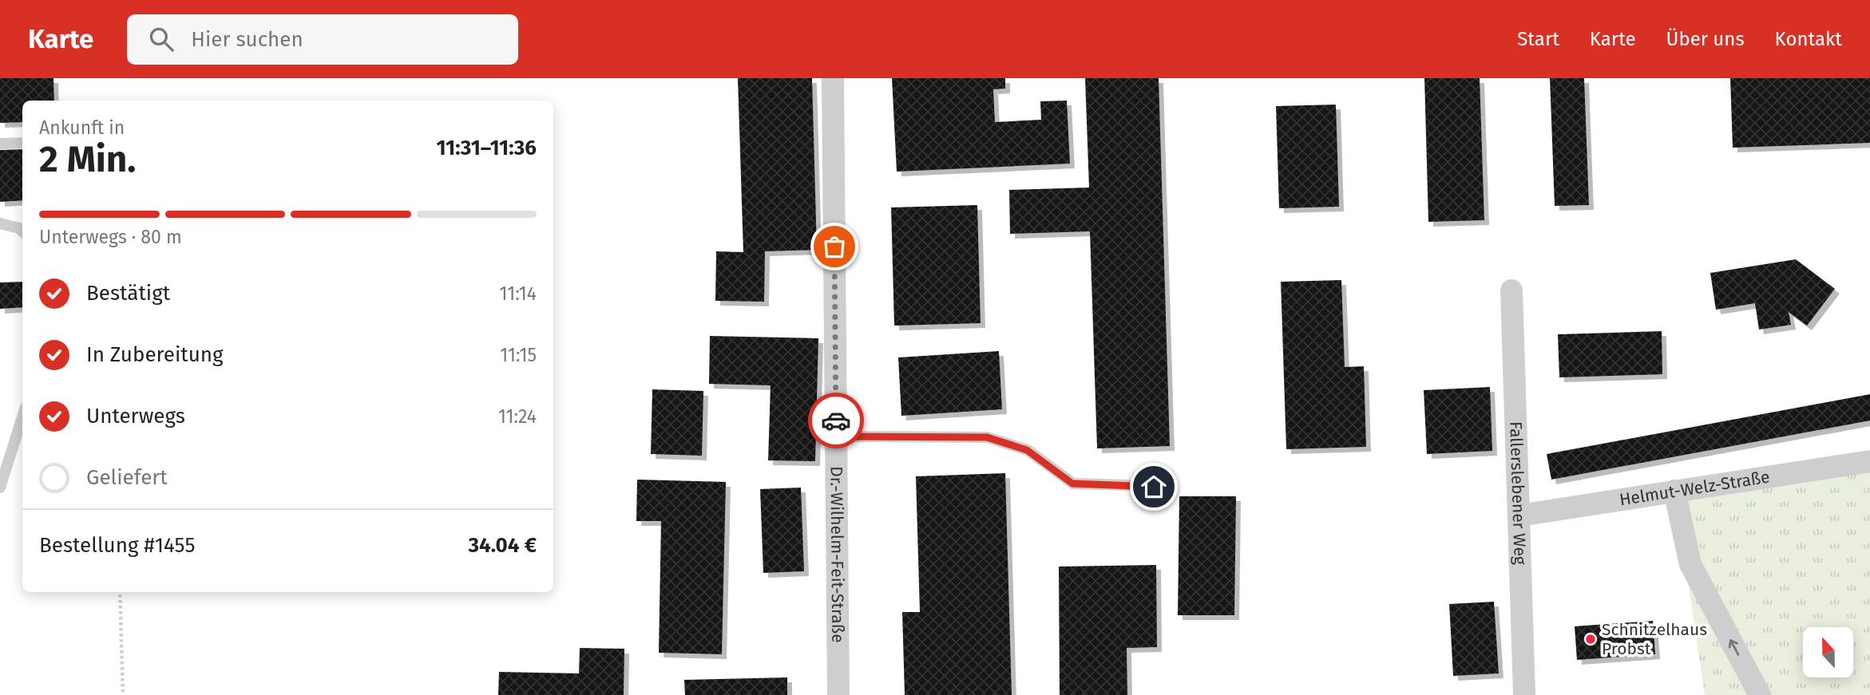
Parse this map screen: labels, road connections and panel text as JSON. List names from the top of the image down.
{
  "streets": {
    "street": ["Helmut-Welz-Straße", "Fallerslebener Weg", "Dr.-Wilhelm-Feit-Straße"]
  },
  "crossings": [
    ["Helmut-Welz-Straße", "Fallerslebener Weg"]
  ],
  "places": ["Schnitzelhaus Probst"],
  "north": "top",
  "page": {
    "header": "Karte",
    "search": "Hier suchen",
    "nav": [
      "Start",
      "Karte",
      "Über uns",
      "Kontakt"
    ],
    "heading": ["2 Min.", "Ankunft in", "11:31–11:36"],
    "panel": ["Bestellung #1455", "34.04 €"],
    "bar": "Unterwegs · 80 m",
    "list": [
      ["Bestätigt", "11:14"],
      ["In Zubereitung", "11:15"],
      ["Unterwegs", "11:24"],
      "Geliefert"
    ]
  }
}
